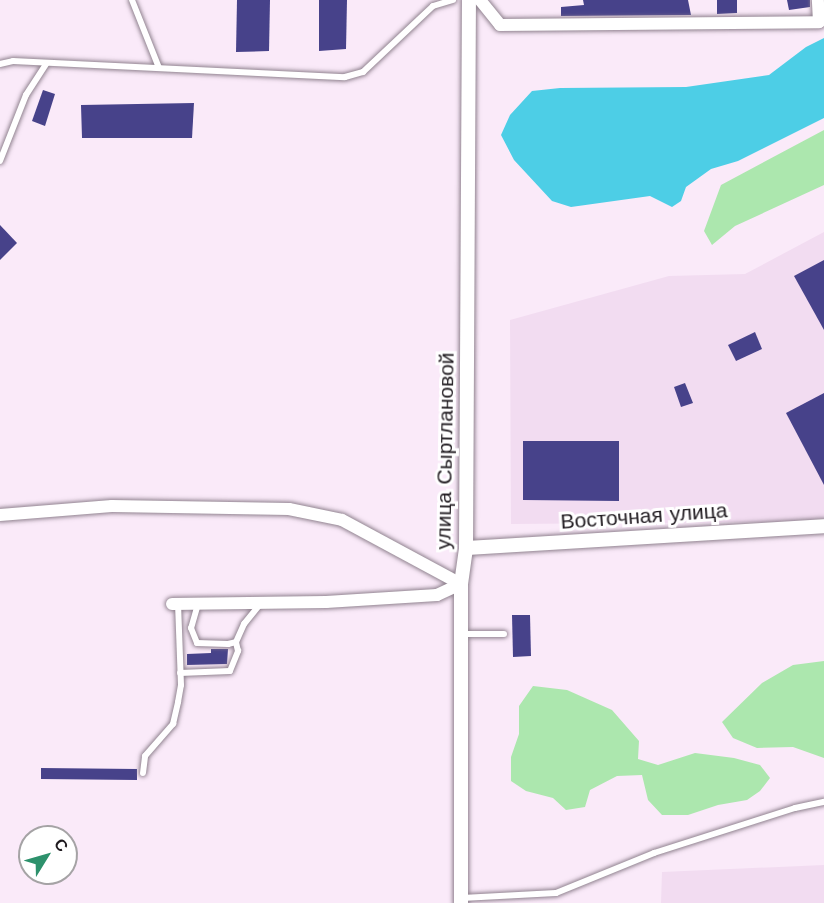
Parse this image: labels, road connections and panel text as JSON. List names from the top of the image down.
{
  "streets": {
    "street": ["улица Сыртлановой", "Восточная улица"]
  },
  "crossings": [
    ["улица Сыртлановой", "Восточная улица"]
  ],
  "north": "top right"
}
